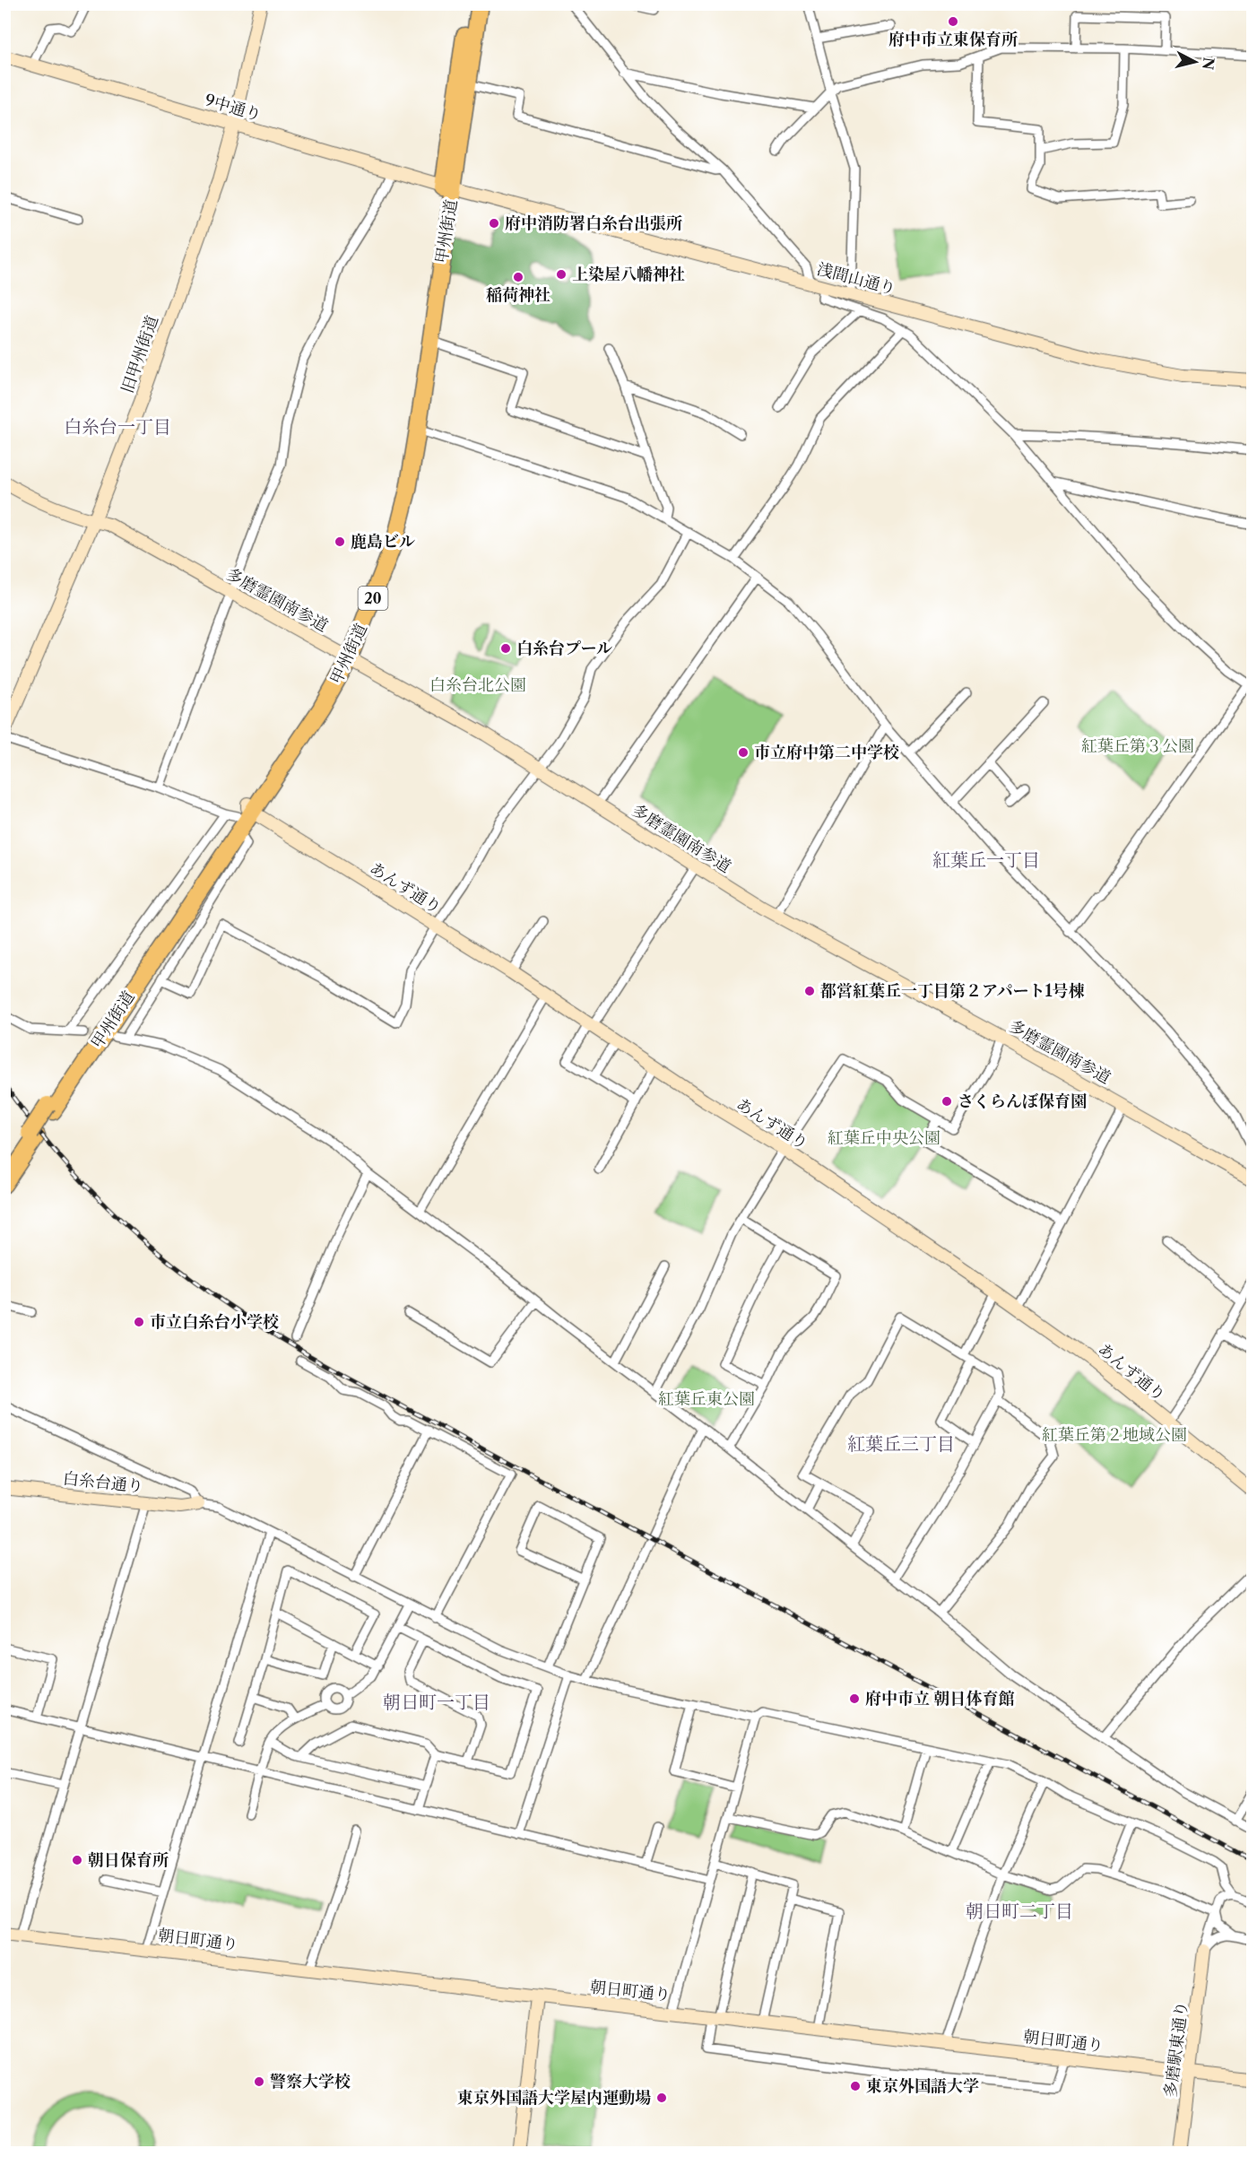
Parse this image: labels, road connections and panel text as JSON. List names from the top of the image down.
{
  "streets": {
    "highway": ["甲州街道", "20"],
    "street": [
      "9中通り",
      "浅間山通り",
      "旧甲州街道",
      "多磨霊園南参道",
      "あんず通り",
      "白糸台通り",
      "朝日町通り",
      "多磨駅東通り"
    ]
  },
  "crossings": [
    ["9中通り", "甲州街道"],
    ["9中通り", "浅間山通り"],
    ["9中通り", "旧甲州街道"],
    ["甲州街道", "浅間山通り"],
    ["甲州街道", "多磨霊園南参道"],
    ["甲州街道", "あんず通り"],
    ["旧甲州街道", "多磨霊園南参道"],
    ["朝日町通り", "多磨駅東通り"]
  ],
  "districts": [
    "白糸台一丁目",
    "紅葉丘一丁目",
    "紅葉丘三丁目",
    "朝日町一丁目",
    "朝日町二丁目"
  ],
  "parks": [
    "白糸台北公園",
    "紅葉丘第３公園",
    "紅葉丘中央公園",
    "紅葉丘東公園",
    "紅葉丘第２地域公園"
  ],
  "places": [
    "府中市立東保育所",
    "府中消防署白糸台出張所",
    "上染屋八幡神社",
    "稲荷神社",
    "鹿島ビル",
    "白糸台プール",
    "市立府中第二中学校",
    "都営紅葉丘一丁目第２アパート1号棟",
    "さくらんぼ保育園",
    "市立白糸台小学校",
    "府中市立 朝日体育館",
    "朝日保育所",
    "警察大学校",
    "東京外国語大学",
    "東京外国語大学屋内運動場"
  ],
  "north": "right"
}
